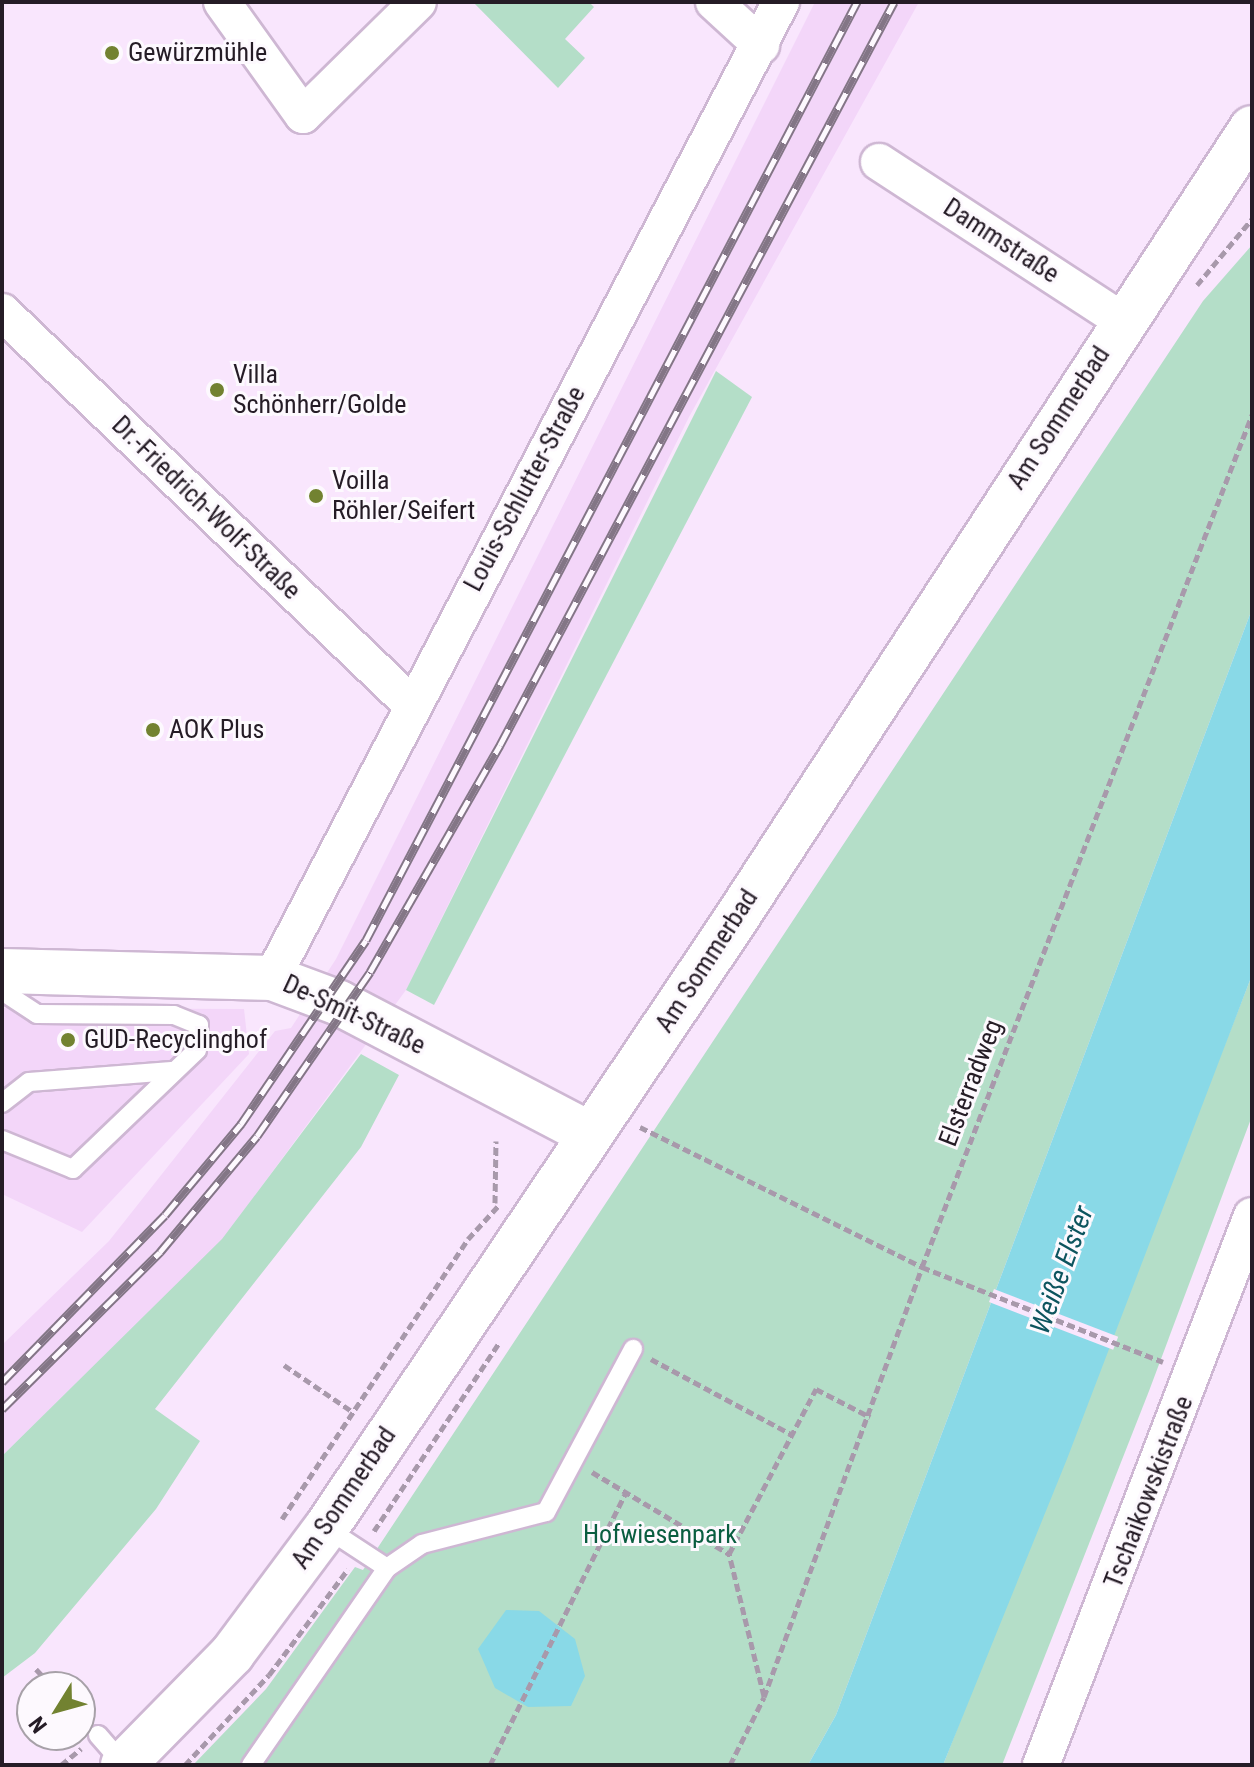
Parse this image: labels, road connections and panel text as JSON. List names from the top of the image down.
{
  "streets": {
    "main road": ["Am Sommerbad", "De-Smit-Straße"],
    "street": [
      "Dammstraße",
      "Louis-Schlutter-Straße",
      "Dr.-Friedrich-Wolf-Straße",
      "Tschaikowskistraße"
    ],
    "path": ["Elsterradweg"]
  },
  "crossings": [
    ["Dammstraße", "Am Sommerbad"],
    ["Am Sommerbad", "De-Smit-Straße"],
    ["Louis-Schlutter-Straße", "Dr.-Friedrich-Wolf-Straße"],
    ["Louis-Schlutter-Straße", "De-Smit-Straße"]
  ],
  "water": ["Weiße Elster"],
  "parks": ["Hofwiesenpark"],
  "places": [
    "Gewürzmühle",
    "Villa Schönherr/Golde",
    "Voilla Röhler/Seifert",
    "AOK Plus",
    "GUD-Recyclinghof"
  ],
  "north": "bottom left"
}
